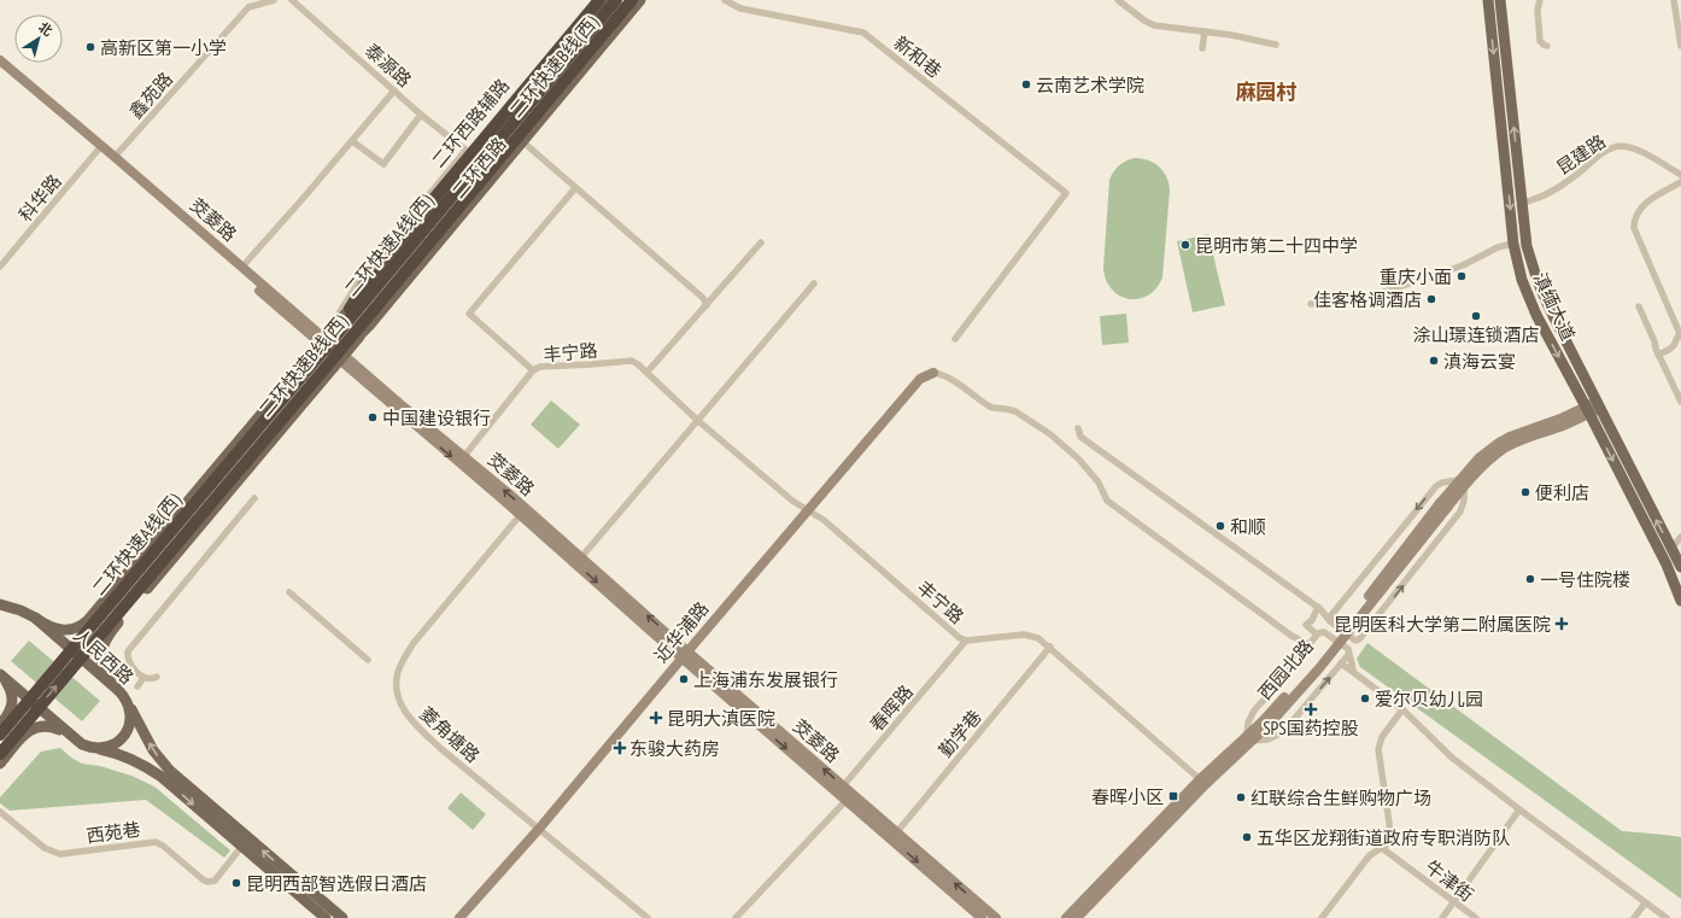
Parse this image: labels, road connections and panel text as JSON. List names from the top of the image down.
{
  "streets": {
    "highway": ["二环快速B线(西)", "二环快速A线(西)"],
    "main road": ["二环西路", "滇缅大道", "人民西路"],
    "street": [
      "新和巷",
      "泰源路",
      "鑫苑路",
      "二环西路辅路",
      "昆建路",
      "科华路",
      "茭菱路",
      "丰宁路",
      "近华浦路",
      "西园北路",
      "春晖路",
      "勤学巷",
      "菱角塘路",
      "西苑巷",
      "牛津街"
    ]
  },
  "crossings": [
    ["泰源路", "二环西路辅路"],
    ["鑫苑路", "茭菱路"],
    ["二环西路辅路", "二环西路"],
    ["二环西路辅路", "茭菱路"],
    ["昆建路", "滇缅大道"],
    ["二环西路", "茭菱路"],
    ["科华路", "茭菱路"],
    ["茭菱路", "丰宁路"],
    ["茭菱路", "近华浦路"],
    ["茭菱路", "春晖路"],
    ["茭菱路", "勤学巷"],
    ["茭菱路", "菱角塘路"],
    ["滇缅大道", "西园北路"],
    ["丰宁路", "近华浦路"],
    ["丰宁路", "西园北路"],
    ["丰宁路", "春晖路"],
    ["丰宁路", "勤学巷"],
    ["近华浦路", "菱角塘路"]
  ],
  "districts": ["麻园村"],
  "places": {
    "other": [
      "高新区第一小学",
      "云南艺术学院",
      "昆明市第二十四中学",
      "重庆小面",
      "佳客格调酒店",
      "涂山璟连锁酒店",
      "滇海云宴",
      "中国建设银行",
      "便利店",
      "和顺",
      "一号住院楼",
      "上海浦东发展银行",
      "爱尔贝幼儿园",
      "红联综合生鲜购物广场",
      "五华区龙翔街道政府专职消防队",
      "昆明西部智选假日酒店"
    ],
    "health": [
      "昆明医科大学第二附属医院",
      "SPS国药控股",
      "昆明大滇医院",
      "东骏大药房"
    ],
    "transit": ["春晖小区"]
  },
  "north": "top right"
}
